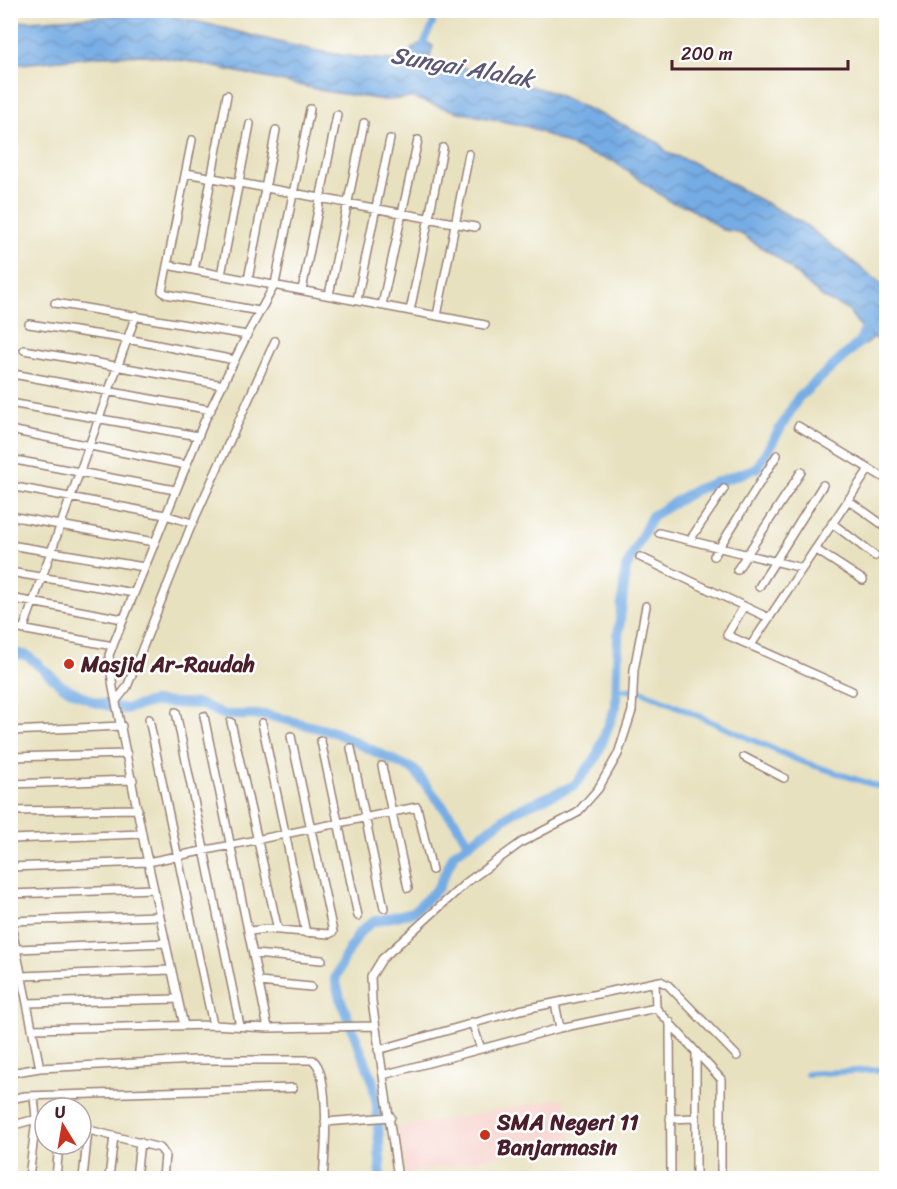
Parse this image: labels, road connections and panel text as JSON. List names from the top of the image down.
{
  "water": ["Sungai Alalak"],
  "places": ["Masjid Ar-Raudah", "SMA Negeri 11 Banjarmasin"],
  "scale_bar": "200 m",
  "north": "top"
}
